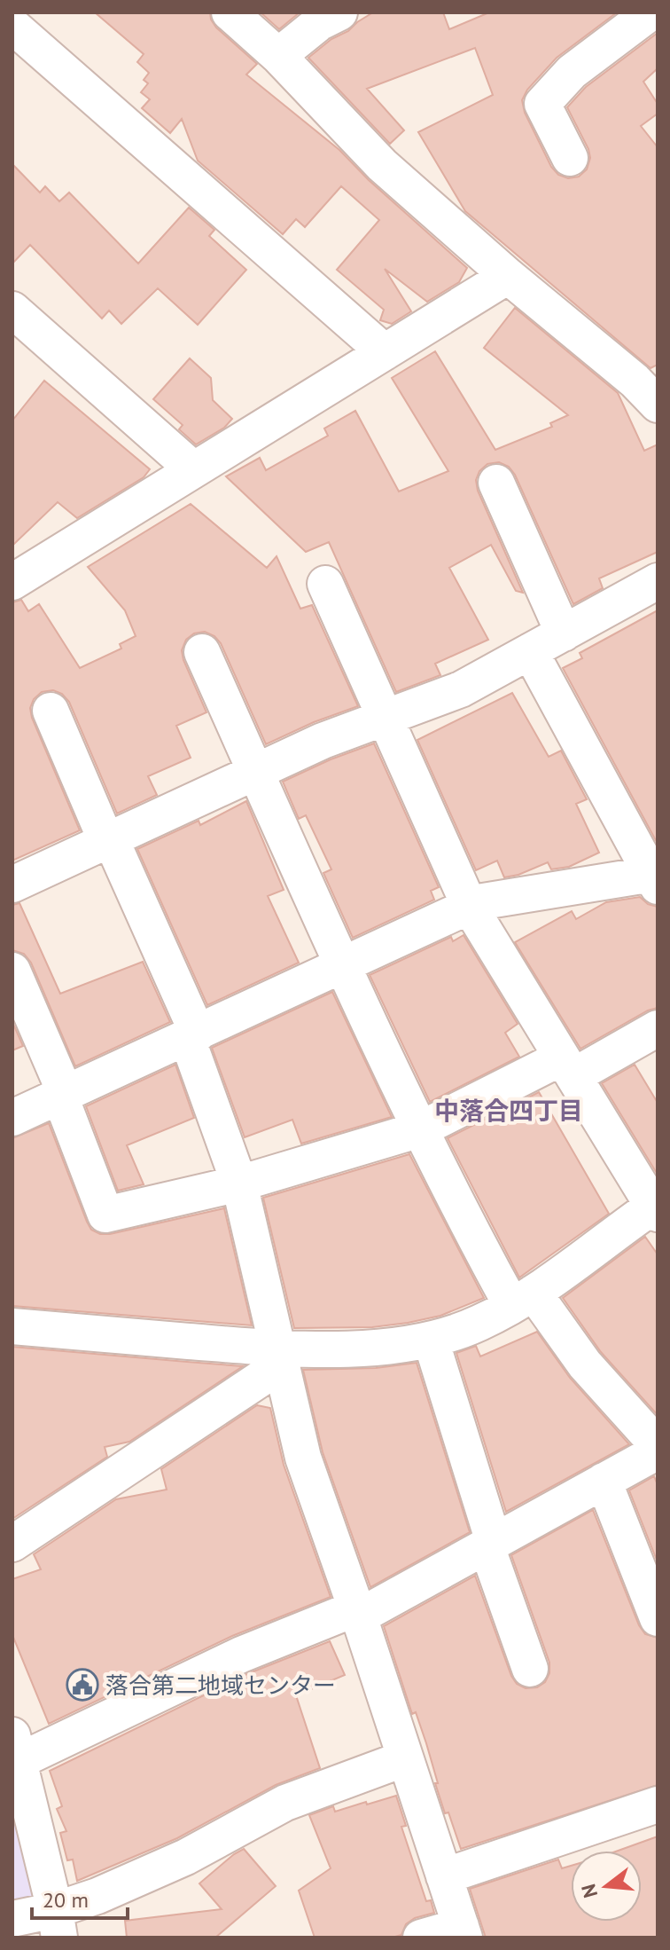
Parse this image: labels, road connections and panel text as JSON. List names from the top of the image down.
{
  "districts": ["中落合四丁目"],
  "places": {
    "public building": ["落合第二地域センター"]
  },
  "scale_bar": "20 m",
  "north": "left"
}
